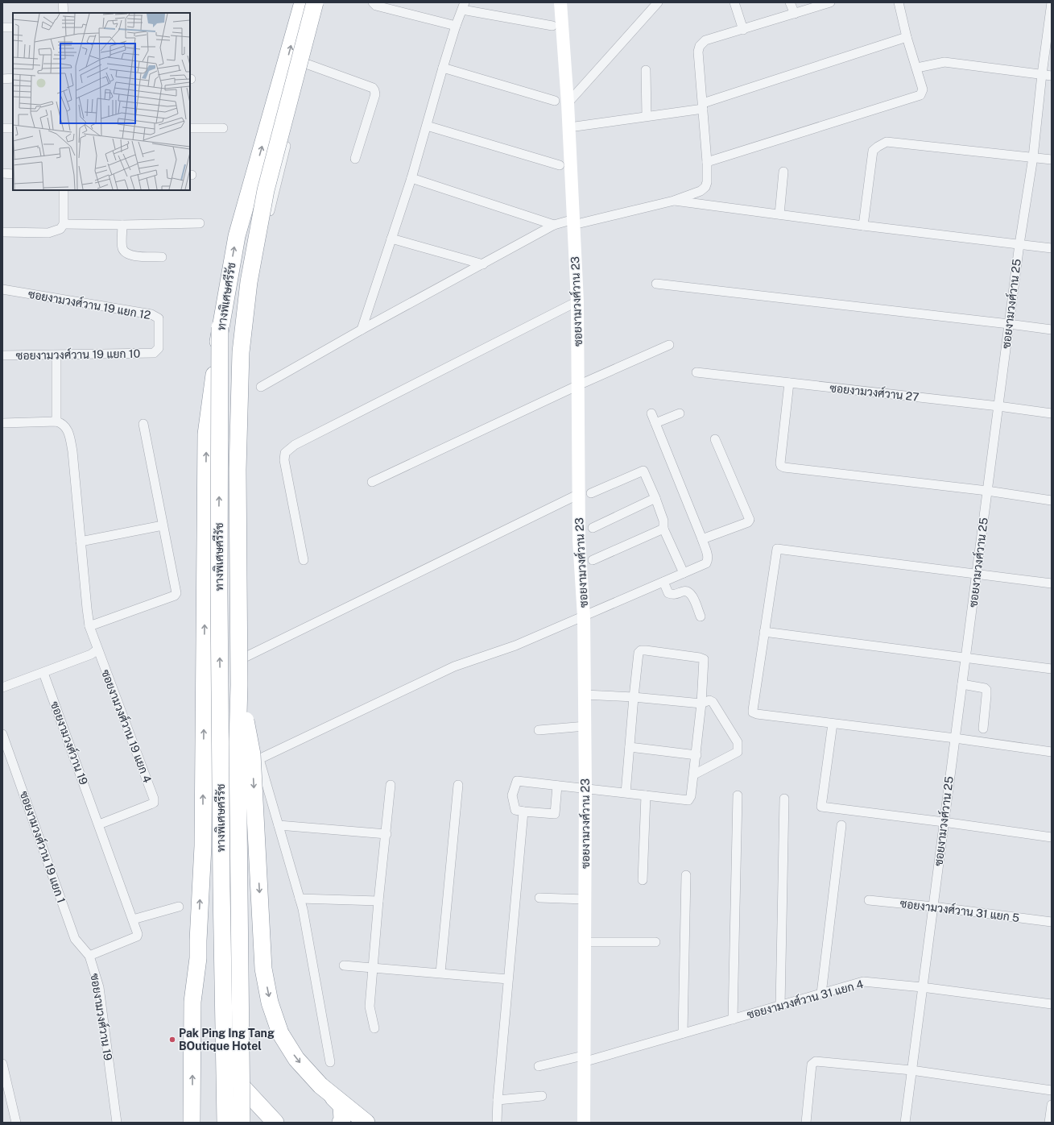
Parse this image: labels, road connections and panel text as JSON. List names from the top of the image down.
{
  "streets": {
    "highway": ["ทางพิเศษศรีรัช"],
    "street": [
      "ซอยงามวงศ์วาน 23",
      "ซอยงามวงศ์วาน 25",
      "ซอยงามวงศ์วาน 19 แยก 12",
      "ซอยงามวงศ์วาน 19 แยก 10",
      "ซอยงามวงศ์วาน 27",
      "ซอยงามวงศ์วาน 19 แยก 4",
      "ซอยงามวงศ์วาน 19",
      "ซอยงามวงศ์วาน 19 แยก 1",
      "ซอยงามวงศ์วาน 31 แยก 5",
      "ซอยงามวงศ์วาน 31 แยก 4"
    ]
  },
  "crossings": [
    ["ซอยงามวงศ์วาน 23", "ซอยงามวงศ์วาน 31 แยก 4"],
    ["ซอยงามวงศ์วาน 25", "ซอยงามวงศ์วาน 27"],
    ["ซอยงามวงศ์วาน 25", "ซอยงามวงศ์วาน 31 แยก 5"],
    ["ซอยงามวงศ์วาน 25", "ซอยงามวงศ์วาน 31 แยก 4"],
    ["ซอยงามวงศ์วาน 19 แยก 12", "ซอยงามวงศ์วาน 19 แยก 10"],
    ["ซอยงามวงศ์วาน 19 แยก 4", "ซอยงามวงศ์วาน 19"],
    ["ซอยงามวงศ์วาน 19", "ซอยงามวงศ์วาน 19 แยก 1"]
  ],
  "places": ["Pak Ping Ing Tang BOutique Hotel"]
}
